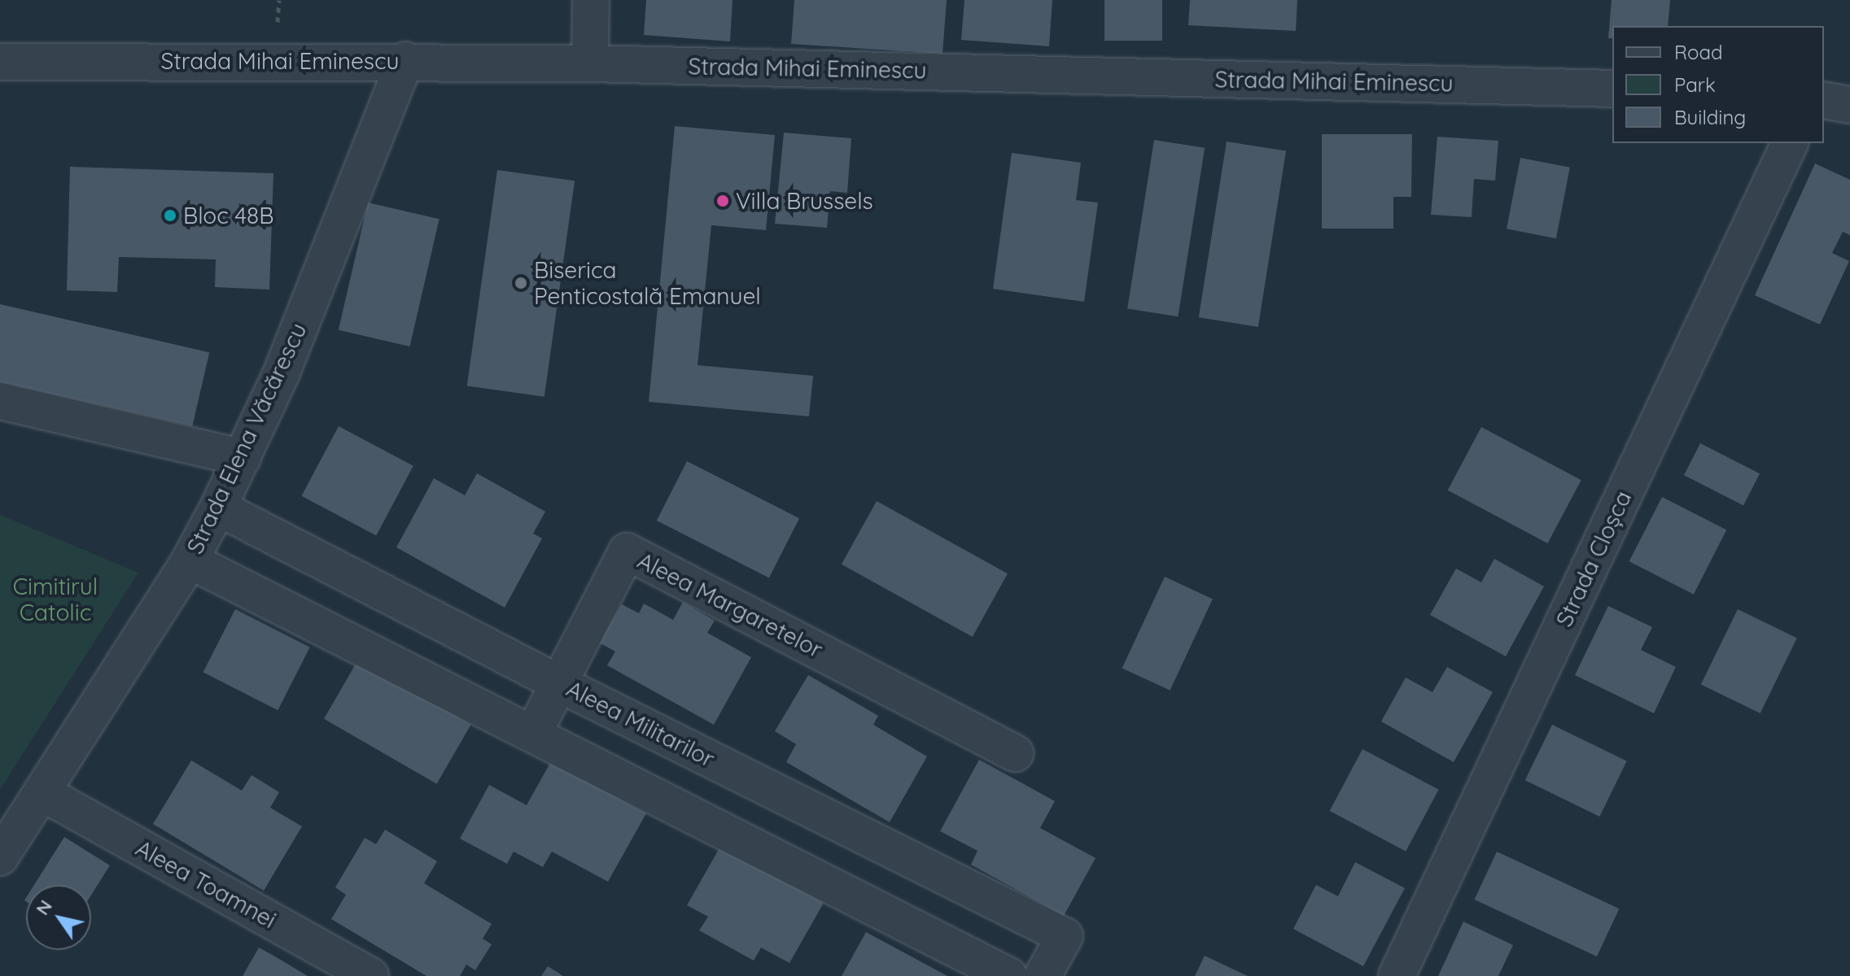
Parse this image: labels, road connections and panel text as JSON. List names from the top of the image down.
{
  "streets": {
    "street": [
      "Strada Mihai Eminescu",
      "Strada Elena Văcărescu",
      "Strada Cloșca",
      "Aleea Margaretelor",
      "Aleea Militarilor",
      "Aleea Toamnei"
    ]
  },
  "crossings": [
    ["Strada Mihai Eminescu", "Strada Elena Văcărescu"],
    ["Strada Elena Văcărescu", "Aleea Militarilor"],
    ["Strada Elena Văcărescu", "Aleea Toamnei"],
    ["Aleea Margaretelor", "Aleea Militarilor"]
  ],
  "parks": ["Cimitirul Catolic"],
  "places": ["Villa Brussels", "Bloc 48B", "Biserica Penticostală Emanuel"],
  "legend": ["Road", "Park", "Building"],
  "north": "top left"
}
